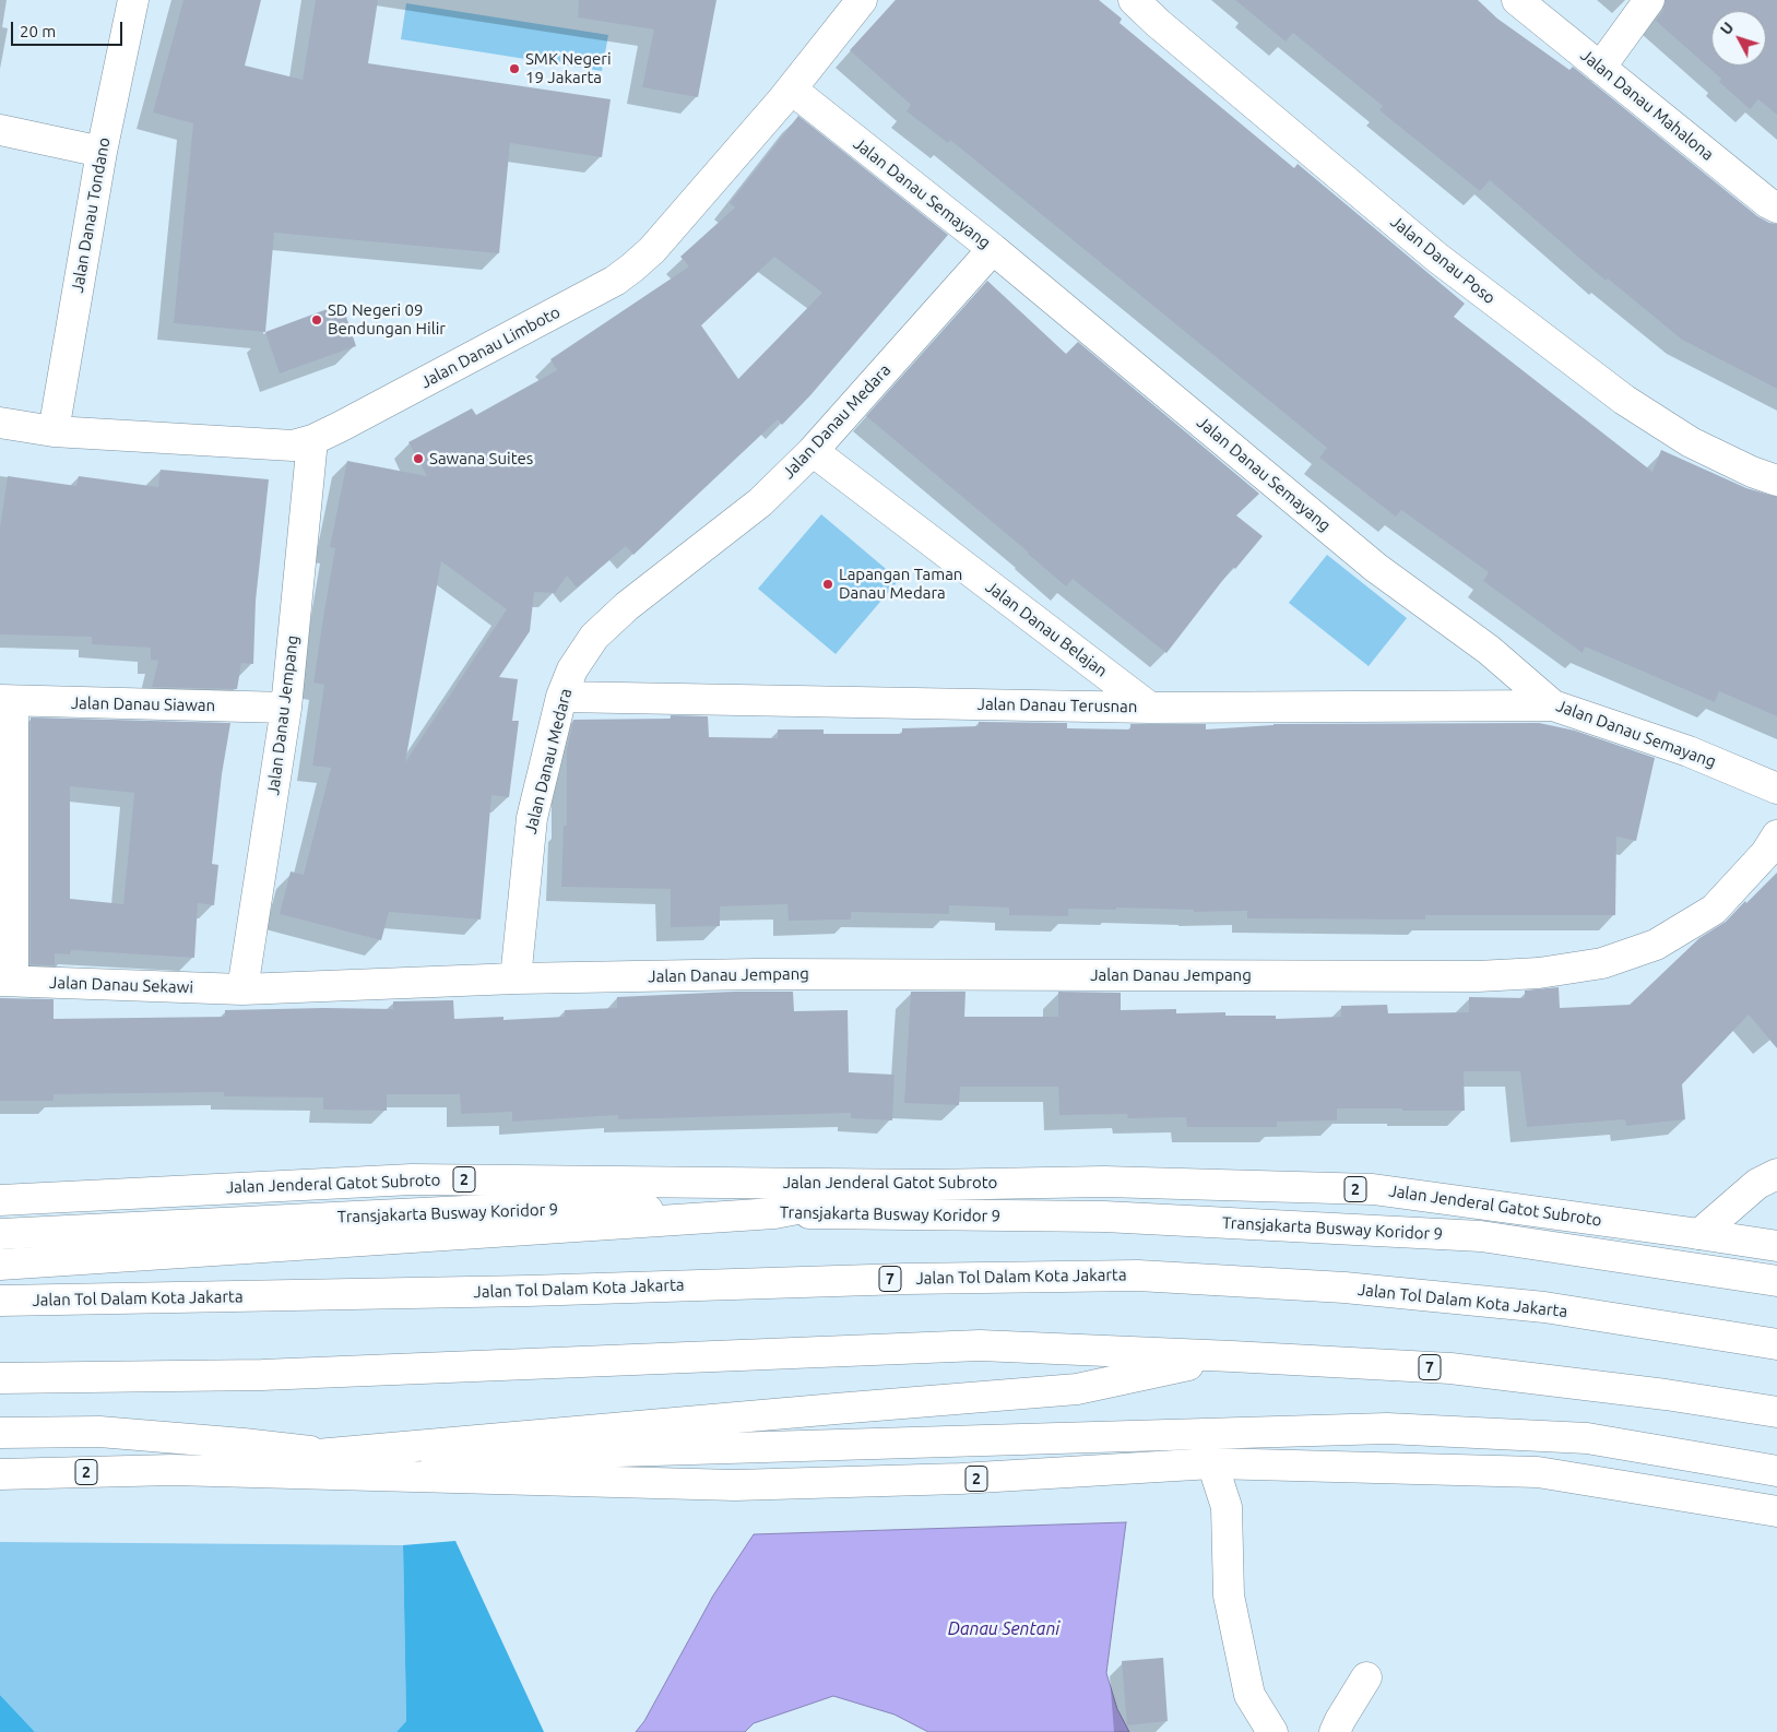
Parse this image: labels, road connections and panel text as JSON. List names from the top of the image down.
{
  "streets": {
    "main road": [
      "Jalan Danau Mahalona",
      "Jalan Danau Semayang",
      "Jalan Danau Tondano",
      "Jalan Danau Poso",
      "Jalan Danau Limboto",
      "Jalan Danau Medara",
      "Jalan Danau Belajan",
      "Jalan Danau Siawan",
      "Jalan Danau Terusnan",
      "Jalan Danau Jempang",
      "Jalan Danau Sekawi",
      "2",
      "Jalan Jenderal Gatot Subroto",
      "Transjakarta Busway Koridor 9",
      "Jalan Tol Dalam Kota Jakarta",
      "7"
    ]
  },
  "crossings": [
    ["Jalan Danau Semayang", "Jalan Danau Limboto"],
    ["Jalan Danau Semayang", "Jalan Danau Medara"],
    ["Jalan Danau Semayang", "Jalan Danau Terusnan"],
    ["Jalan Danau Tondano", "Jalan Danau Limboto"],
    ["Jalan Danau Limboto", "Jalan Danau Jempang"],
    ["Jalan Danau Medara", "Jalan Danau Belajan"],
    ["Jalan Danau Medara", "Jalan Danau Terusnan"],
    ["Jalan Danau Medara", "Jalan Danau Jempang"],
    ["Jalan Danau Belajan", "Jalan Danau Terusnan"],
    ["Jalan Danau Siawan", "Jalan Danau Jempang"],
    ["Jalan Danau Jempang", "Jalan Danau Sekawi"]
  ],
  "water": ["Danau Sentani"],
  "places": [
    "SMK Negeri 19 Jakarta",
    "SD Negeri 09 Bendungan Hilir",
    "Sawana Suites",
    "Lapangan Taman Danau Medara"
  ],
  "scale_bar": "20 m",
  "north": "top left"
}
